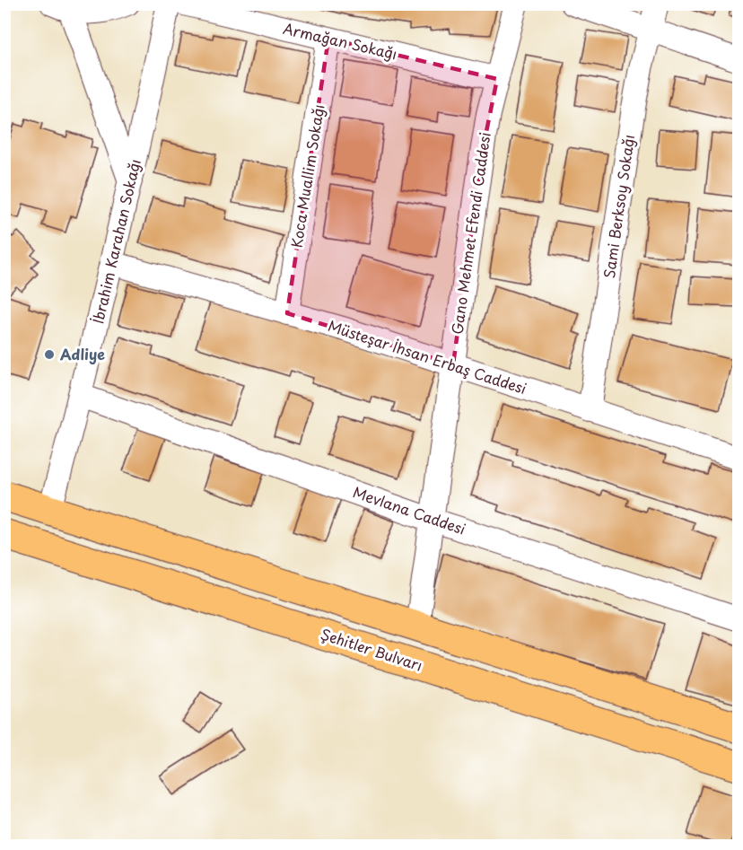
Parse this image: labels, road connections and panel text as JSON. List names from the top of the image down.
{
  "streets": {
    "main road": ["Şehitler Bulvarı"],
    "street": [
      "Armağan Sokağı",
      "Koca Muallim Sokağı",
      "Sami Berksoy Sokağı",
      "Gano Mehmet Efendi Caddesi",
      "İbrahim Karahan Sokağı",
      "Müsteşar İhsan Erbaş Caddesi",
      "Mevlana Caddesi"
    ]
  },
  "crossings": [
    ["Armağan Sokağı", "Koca Muallim Sokağı"],
    ["Armağan Sokağı", "Gano Mehmet Efendi Caddesi"],
    ["Koca Muallim Sokağı", "Müsteşar İhsan Erbaş Caddesi"],
    ["Sami Berksoy Sokağı", "Müsteşar İhsan Erbaş Caddesi"],
    ["Gano Mehmet Efendi Caddesi", "Müsteşar İhsan Erbaş Caddesi"],
    ["Gano Mehmet Efendi Caddesi", "Mevlana Caddesi"],
    ["İbrahim Karahan Sokağı", "Müsteşar İhsan Erbaş Caddesi"],
    ["İbrahim Karahan Sokağı", "Mevlana Caddesi"]
  ],
  "places": ["Adliye"]
}
